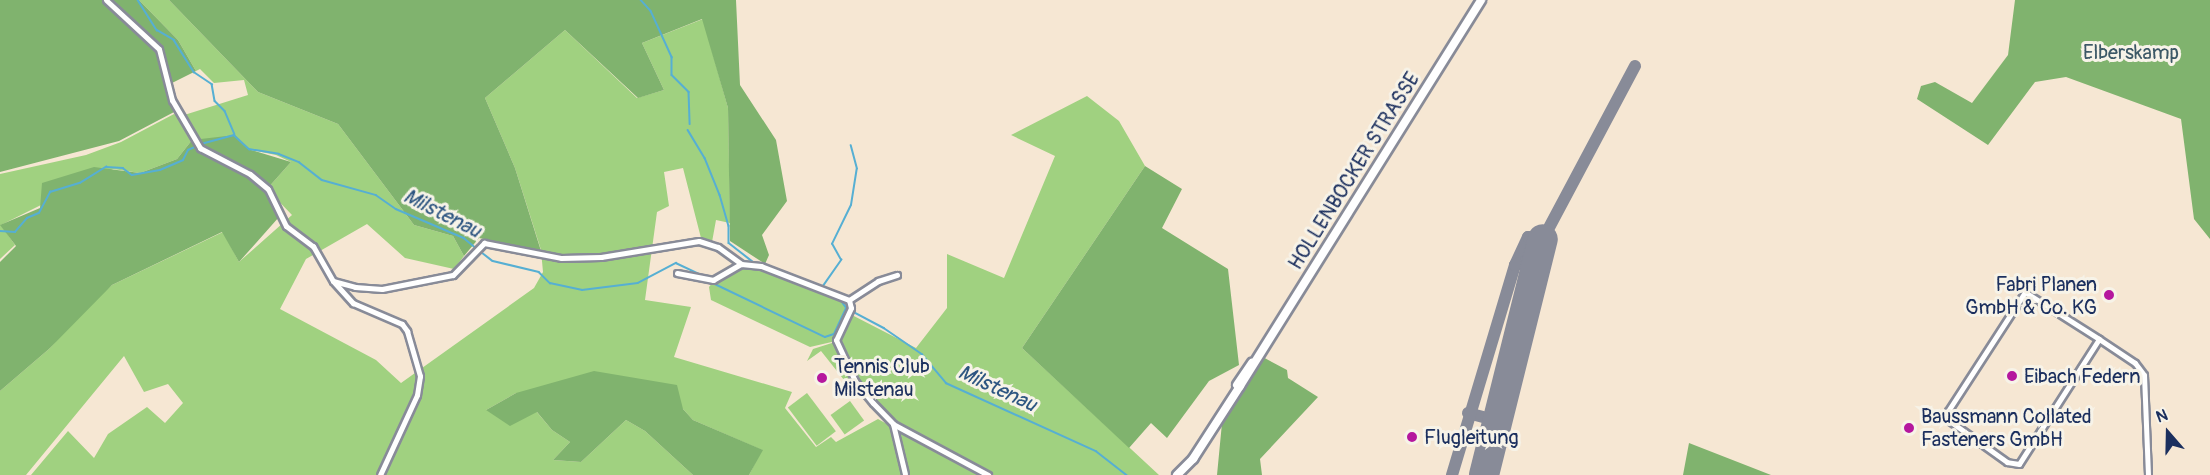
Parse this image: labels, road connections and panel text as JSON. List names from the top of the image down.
{
  "streets": {
    "main road": ["HOLLENBOCKER STRASSE"]
  },
  "water": ["Milstenau"],
  "parks": ["Elberskamp"],
  "places": [
    "Fabri Planen GmbH & Co. KG",
    "Eibach Federn",
    "Tennis Club Milstenau",
    "Baussmann Collated Fasteners GmbH",
    "Flugleitung"
  ],
  "north": "top"
}
